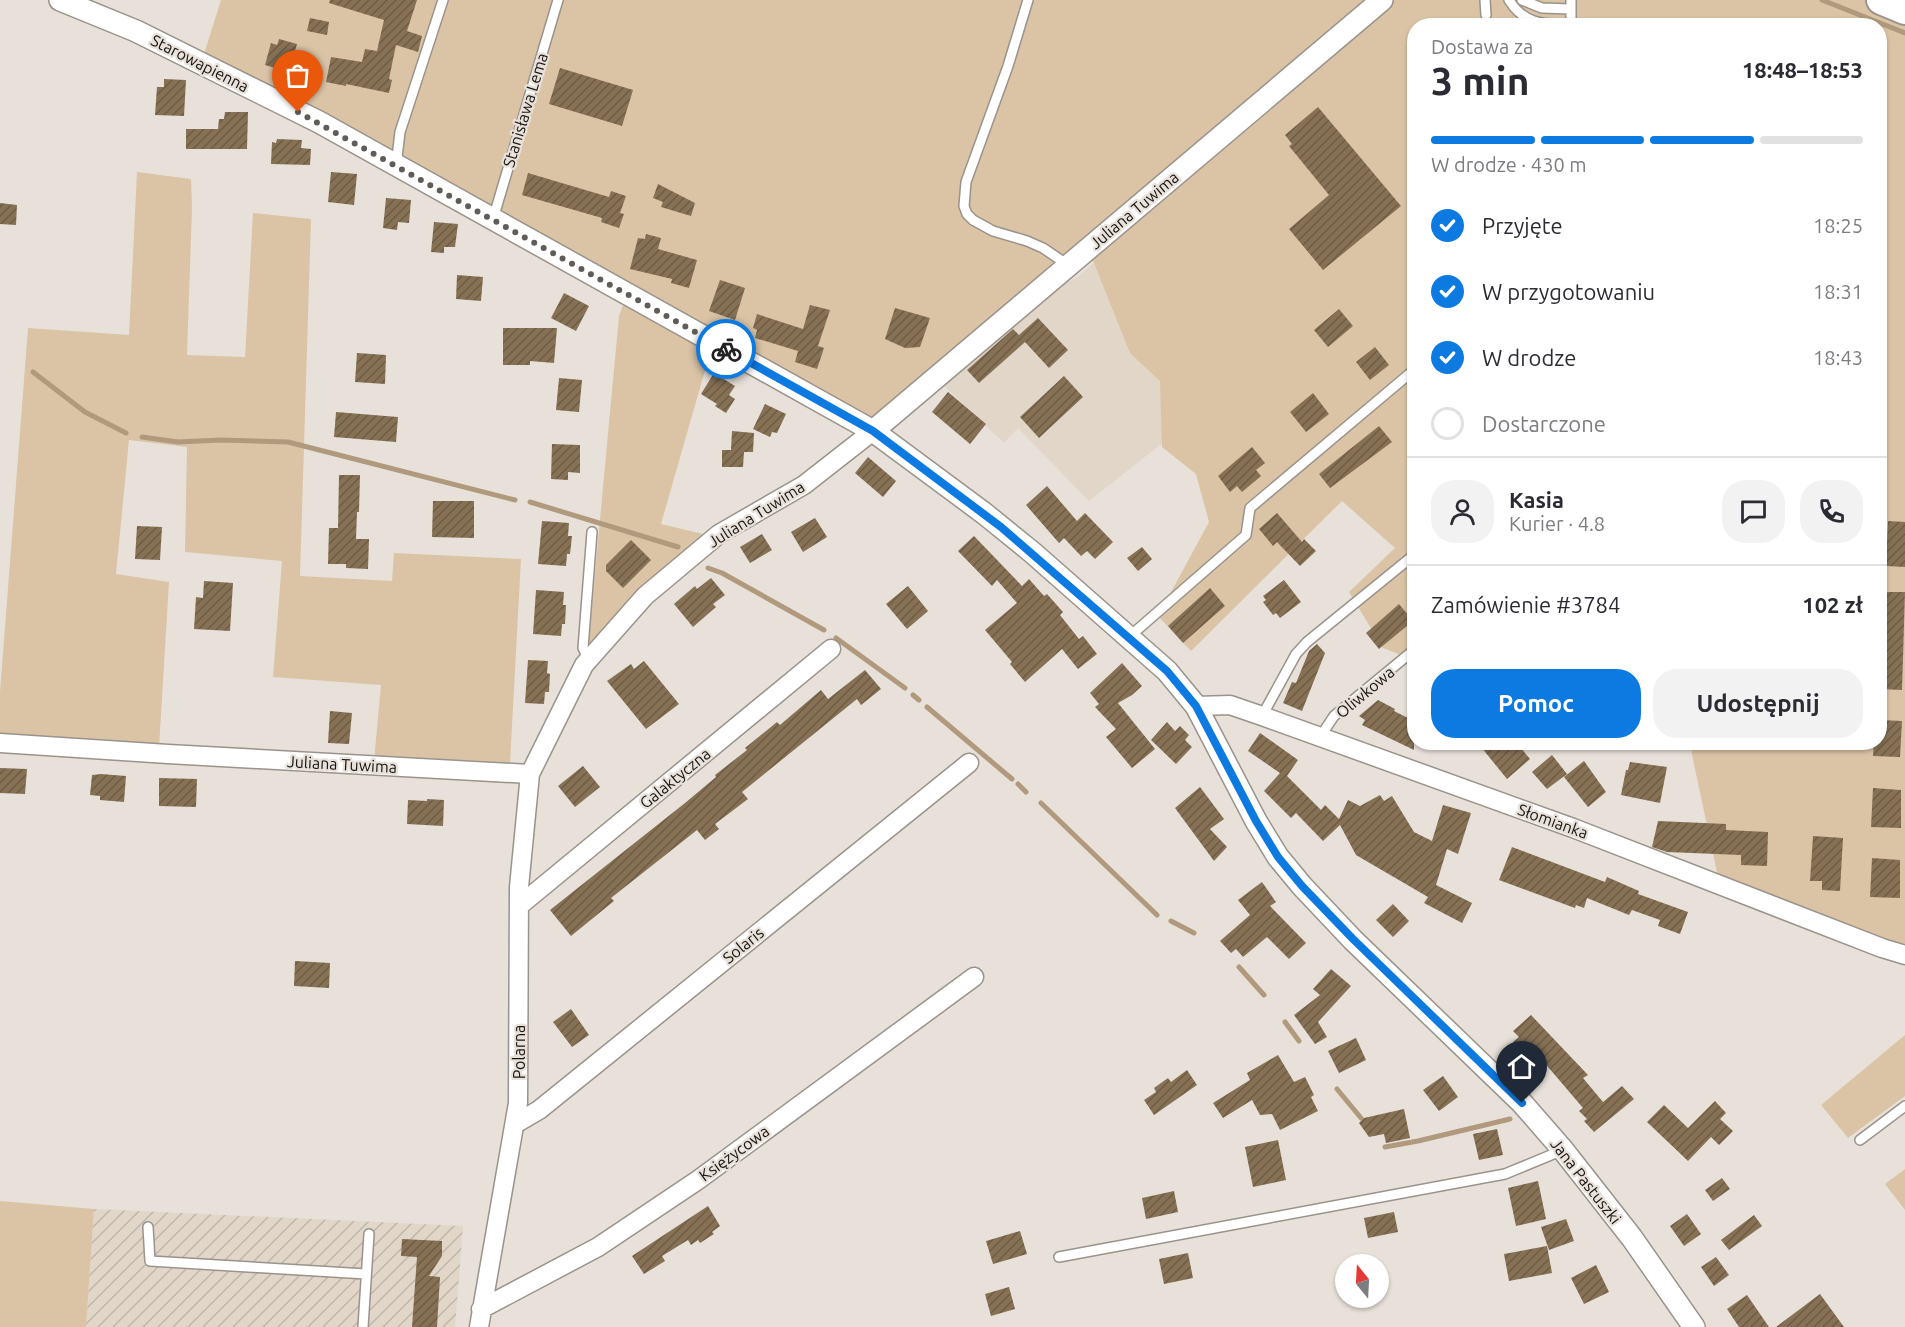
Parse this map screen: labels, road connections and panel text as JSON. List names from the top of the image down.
{
  "streets": {
    "street": [
      "Starowapienna",
      "Juliana Tuwima",
      "Galaktyczna",
      "Słomianka",
      "Solaris",
      "Polarna",
      "Księżycowa",
      "Jana Pastuszki"
    ],
    "lane": ["Stanisława Lema", "Oliwkowa"]
  },
  "crossings": [
    ["Starowapienna", "Stanisława Lema"],
    ["Starowapienna", "Juliana Tuwima"],
    ["Starowapienna", "Jana Pastuszki"],
    ["Juliana Tuwima", "Polarna"],
    ["Juliana Tuwima", "Jana Pastuszki"],
    ["Oliwkowa", "Słomianka"],
    ["Galaktyczna", "Polarna"],
    ["Słomianka", "Jana Pastuszki"],
    ["Solaris", "Polarna"],
    ["Polarna", "Księżycowa"]
  ],
  "north": "top",
  "page": {
    "heading": ["3 min", "Dostawa za", "18:48–18:53"],
    "panel": [
      "Kasia",
      "Kurier · 4.8",
      "Zamówienie #3784",
      "102 zł"
    ],
    "bar": "W drodze · 430 m",
    "list": [
      ["Przyjęte", "18:25"],
      ["W przygotowaniu", "18:31"],
      ["W drodze", "18:43"],
      "Dostarczone"
    ],
    "buttons": ["Pomoc", "Udostępnij"]
  }
}
